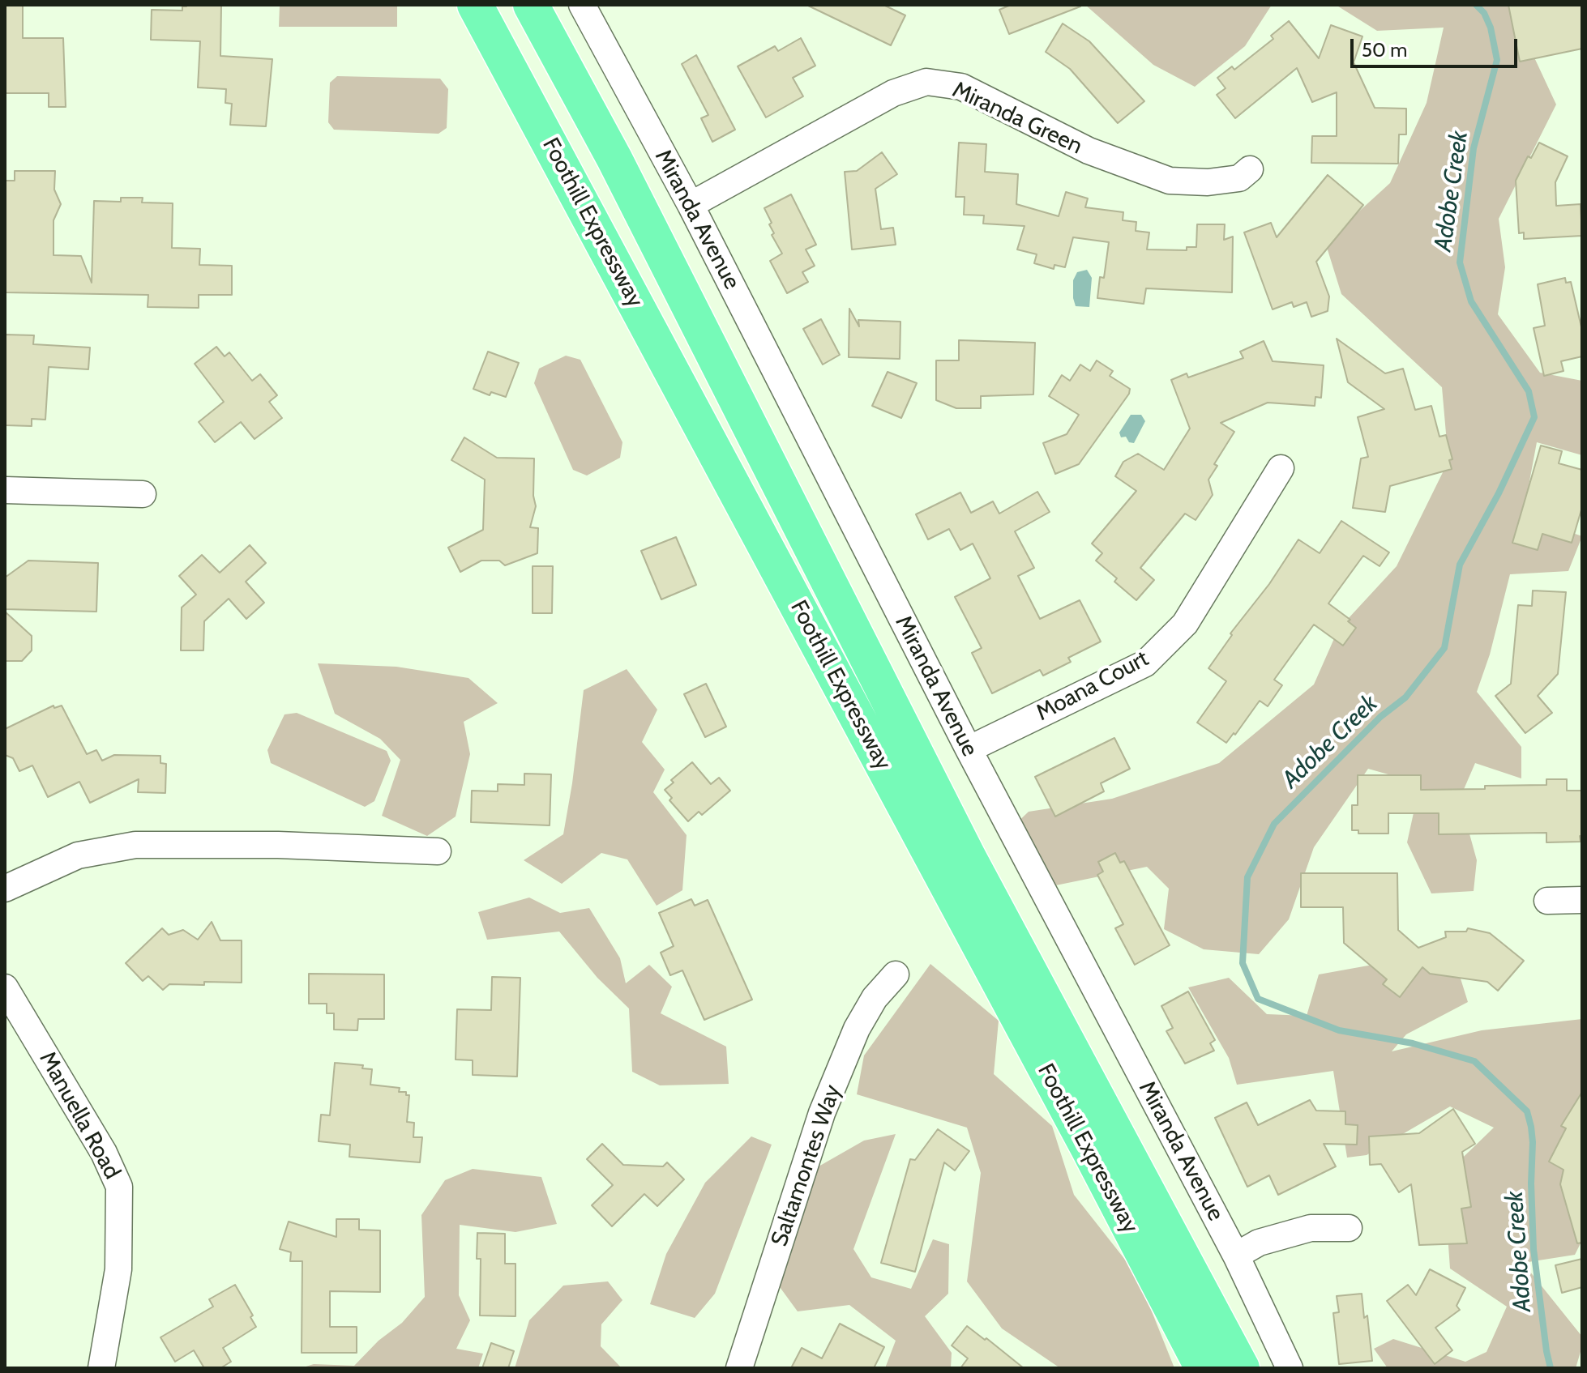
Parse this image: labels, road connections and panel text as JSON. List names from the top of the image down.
{
  "streets": {
    "highway": ["Foothill Expressway"],
    "street": [
      "Miranda Green",
      "Miranda Avenue",
      "Moana Court",
      "Manuella Road",
      "Saltamontes Way"
    ]
  },
  "crossings": [
    ["Miranda Green", "Miranda Avenue"],
    ["Miranda Avenue", "Moana Court"]
  ],
  "water": ["Adobe Creek"],
  "scale_bar": "50 m"
}
